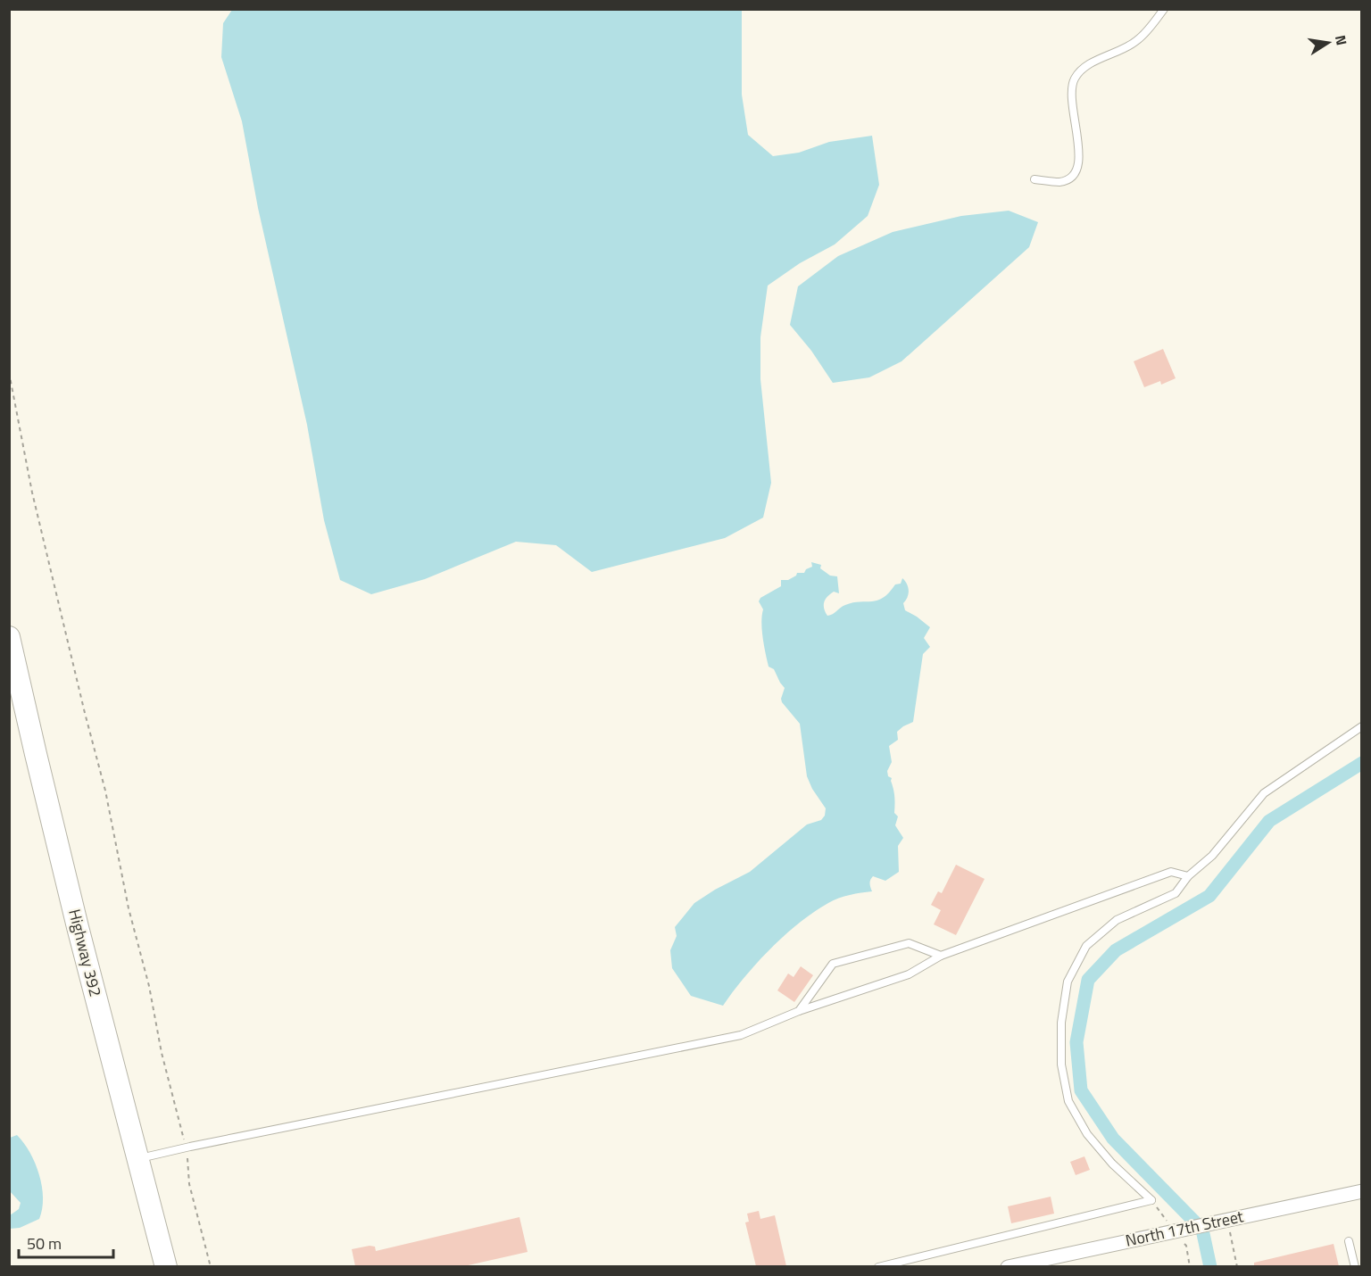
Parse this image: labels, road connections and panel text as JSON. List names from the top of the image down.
{
  "streets": {
    "main road": ["Highway 392"],
    "street": ["North 17th Street"]
  },
  "scale_bar": "50 m",
  "north": "right"
}
